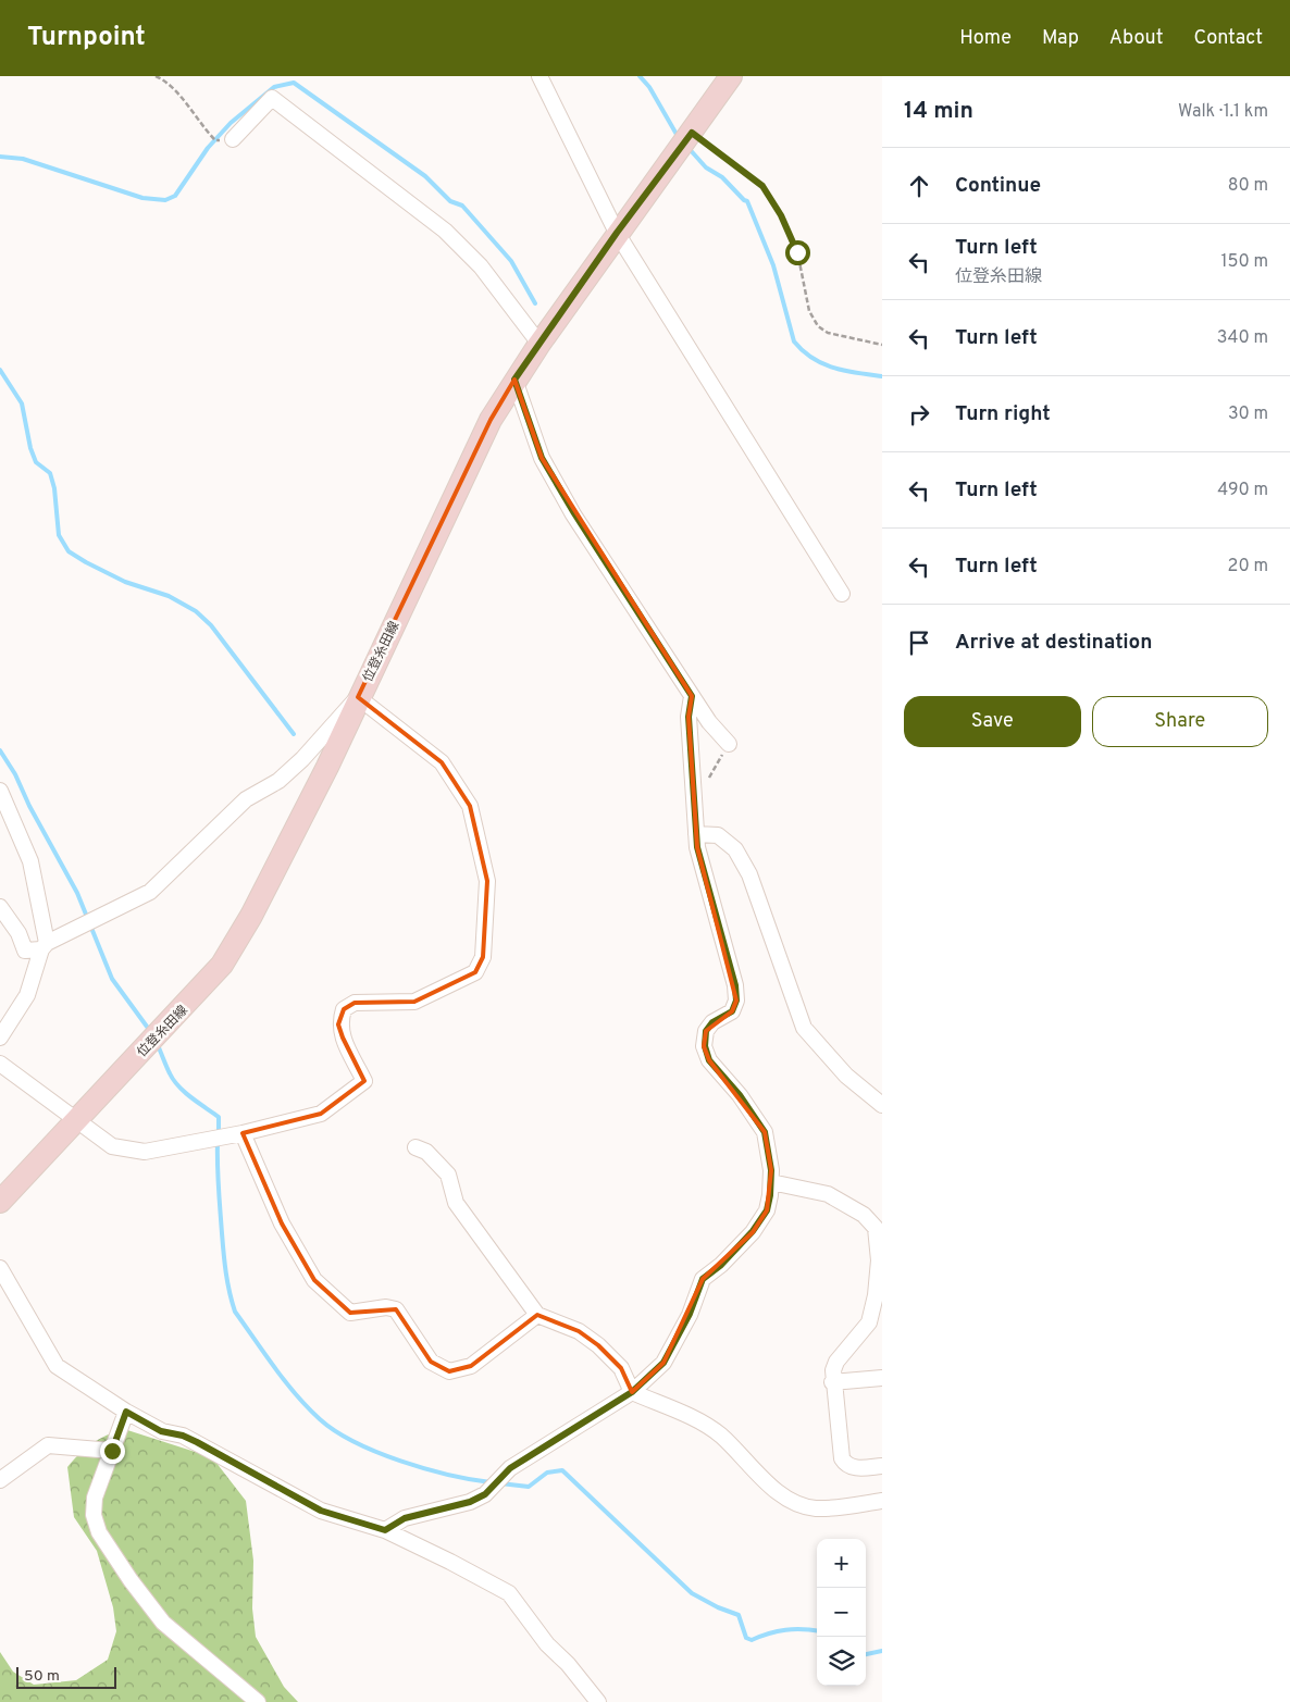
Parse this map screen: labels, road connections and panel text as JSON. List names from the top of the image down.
{
  "streets": {
    "main road": ["位登糸田線"]
  },
  "scale_bar": "50 m",
  "page": {
    "header": "Turnpoint",
    "nav": [
      "Home",
      "Map",
      "About",
      "Contact"
    ],
    "heading": ["14 min", "Walk · 1.1 km"],
    "list": [
      ["Continue", "80 m"],
      ["Turn left", "位登糸田線", "150 m"],
      ["Turn left", "340 m"],
      ["Turn right", "30 m"],
      ["Turn left", "490 m"],
      ["Turn left", "20 m"],
      "Arrive at destination"
    ],
    "buttons": ["Save", "Share"],
    "map_buttons": ["+", "−"],
    "scale": "50 m"
  }
}
